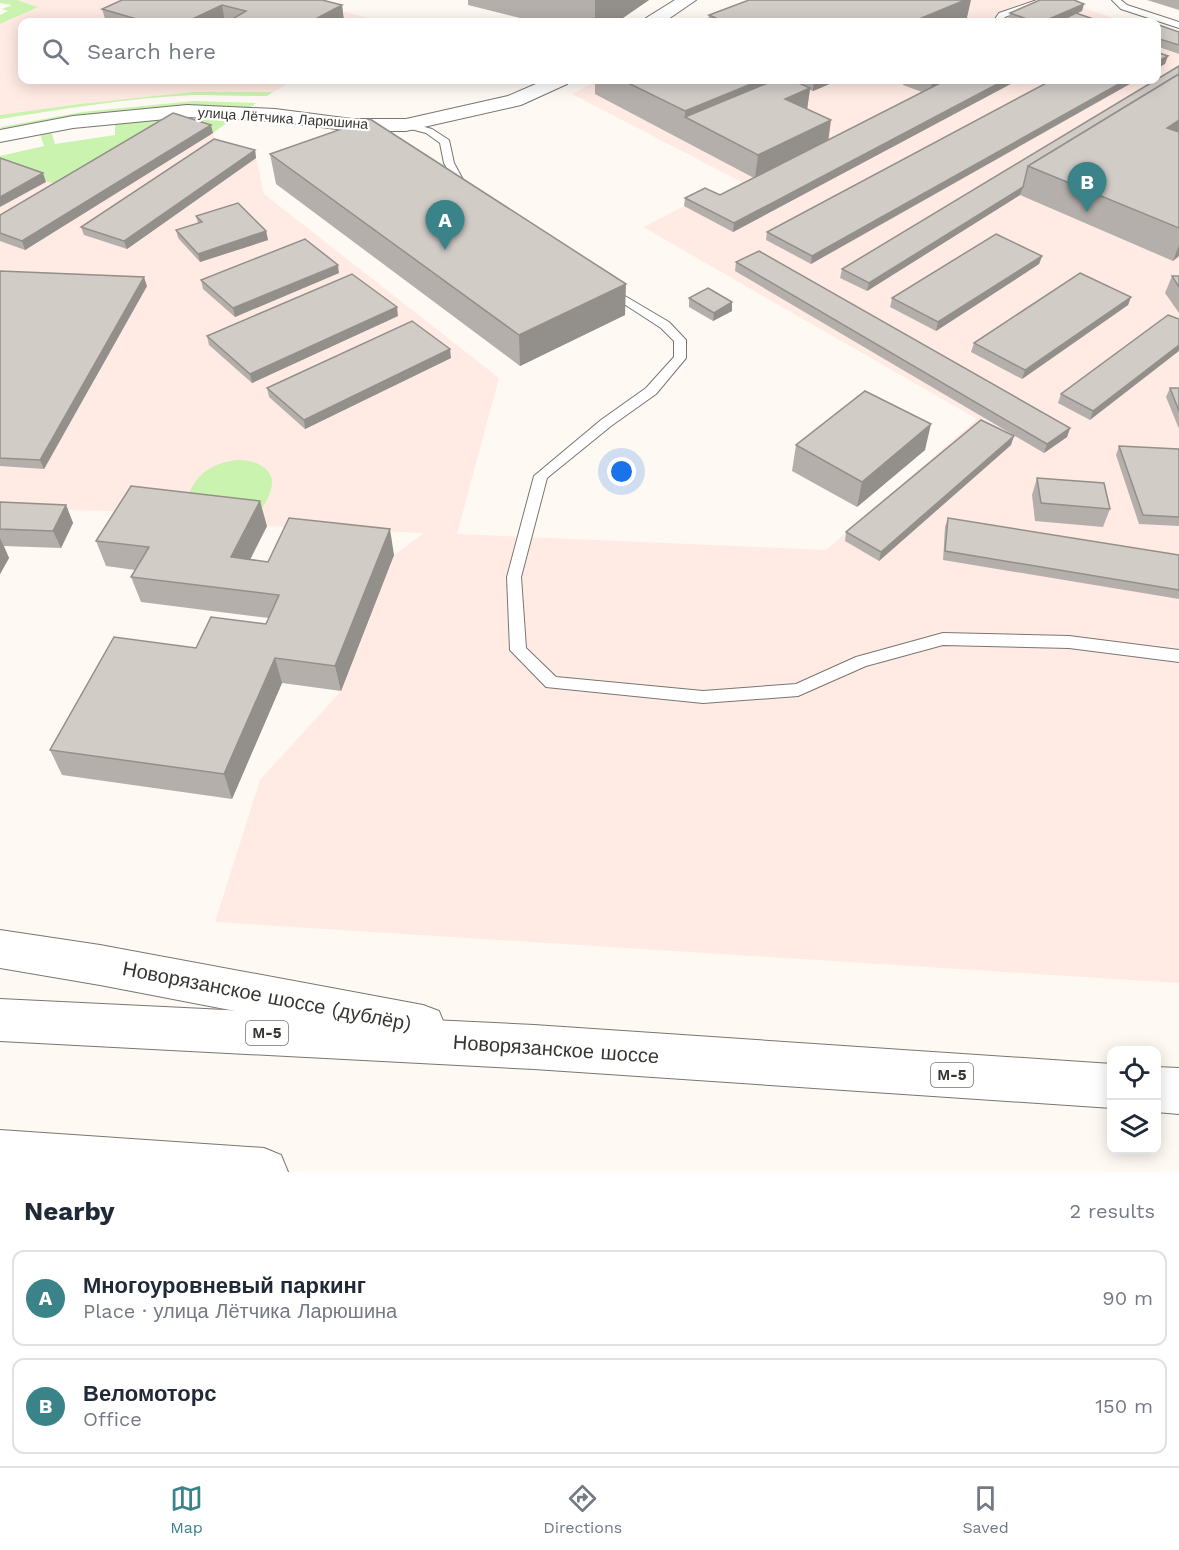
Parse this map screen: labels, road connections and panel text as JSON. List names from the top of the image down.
{
  "streets": {
    "main road": ["Новорязанское шоссе (дублёр)", "М-5", "Новорязанское шоссе"],
    "street": ["улица Лётчика Ларюшина"]
  },
  "crossings": [
    ["Новорязанское шоссе (дублёр)", "Новорязанское шоссе"]
  ],
  "page": {
    "search": "Search here",
    "pins": ["B", "A"],
    "heading": ["Nearby", "2 results"],
    "list": [
      {
        "mark": "A",
        "name": "Многоуровневый паркинг",
        "note": "Place · улица Лётчика Ларюшина",
        "value": "90 m"
      },
      {
        "mark": "B",
        "name": "Веломоторс",
        "note": "Office",
        "value": "150 m"
      }
    ],
    "nav": ["Map", "Directions", "Saved"]
  }
}
